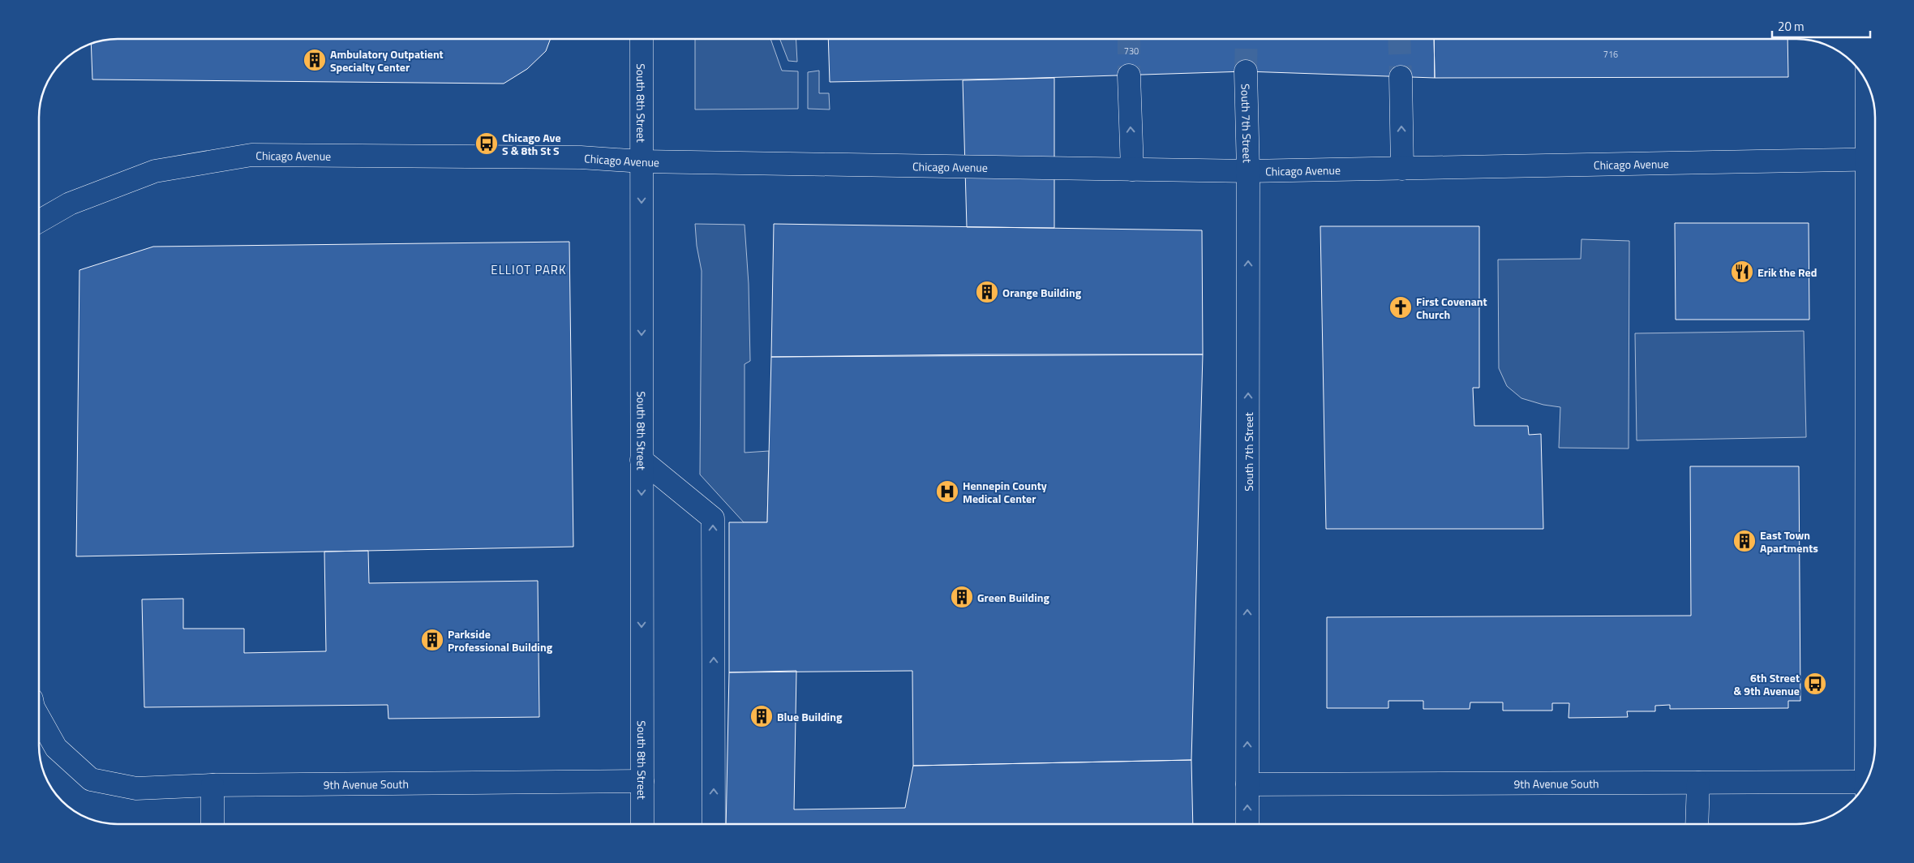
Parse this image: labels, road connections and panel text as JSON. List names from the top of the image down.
{
  "streets": {
    "street": [
      "South 8th Street",
      "South 7th Street",
      "Chicago Avenue",
      "9th Avenue South"
    ]
  },
  "crossings": [
    ["South 8th Street", "Chicago Avenue"],
    ["South 8th Street", "9th Avenue South"],
    ["South 7th Street", "Chicago Avenue"],
    ["South 7th Street", "9th Avenue South"]
  ],
  "one_way": ["South 7th Street"],
  "districts": ["ELLIOT PARK"],
  "places": {
    "building": [
      "Ambulatory Outpatient Specialty Center",
      "Orange Building",
      "East Town Apartments",
      "Green Building",
      "Parkside Professional Building",
      "Blue Building"
    ],
    "bus stop": ["Chicago Ave S & 8th St S", "6th Street & 9th Avenue"],
    "restaurant": ["Erik the Red"],
    "church": ["First Covenant Church"],
    "hospital": ["Hennepin County Medical Center"]
  },
  "house_numbers": ["730", "716"],
  "scale_bar": "20 m"
}
